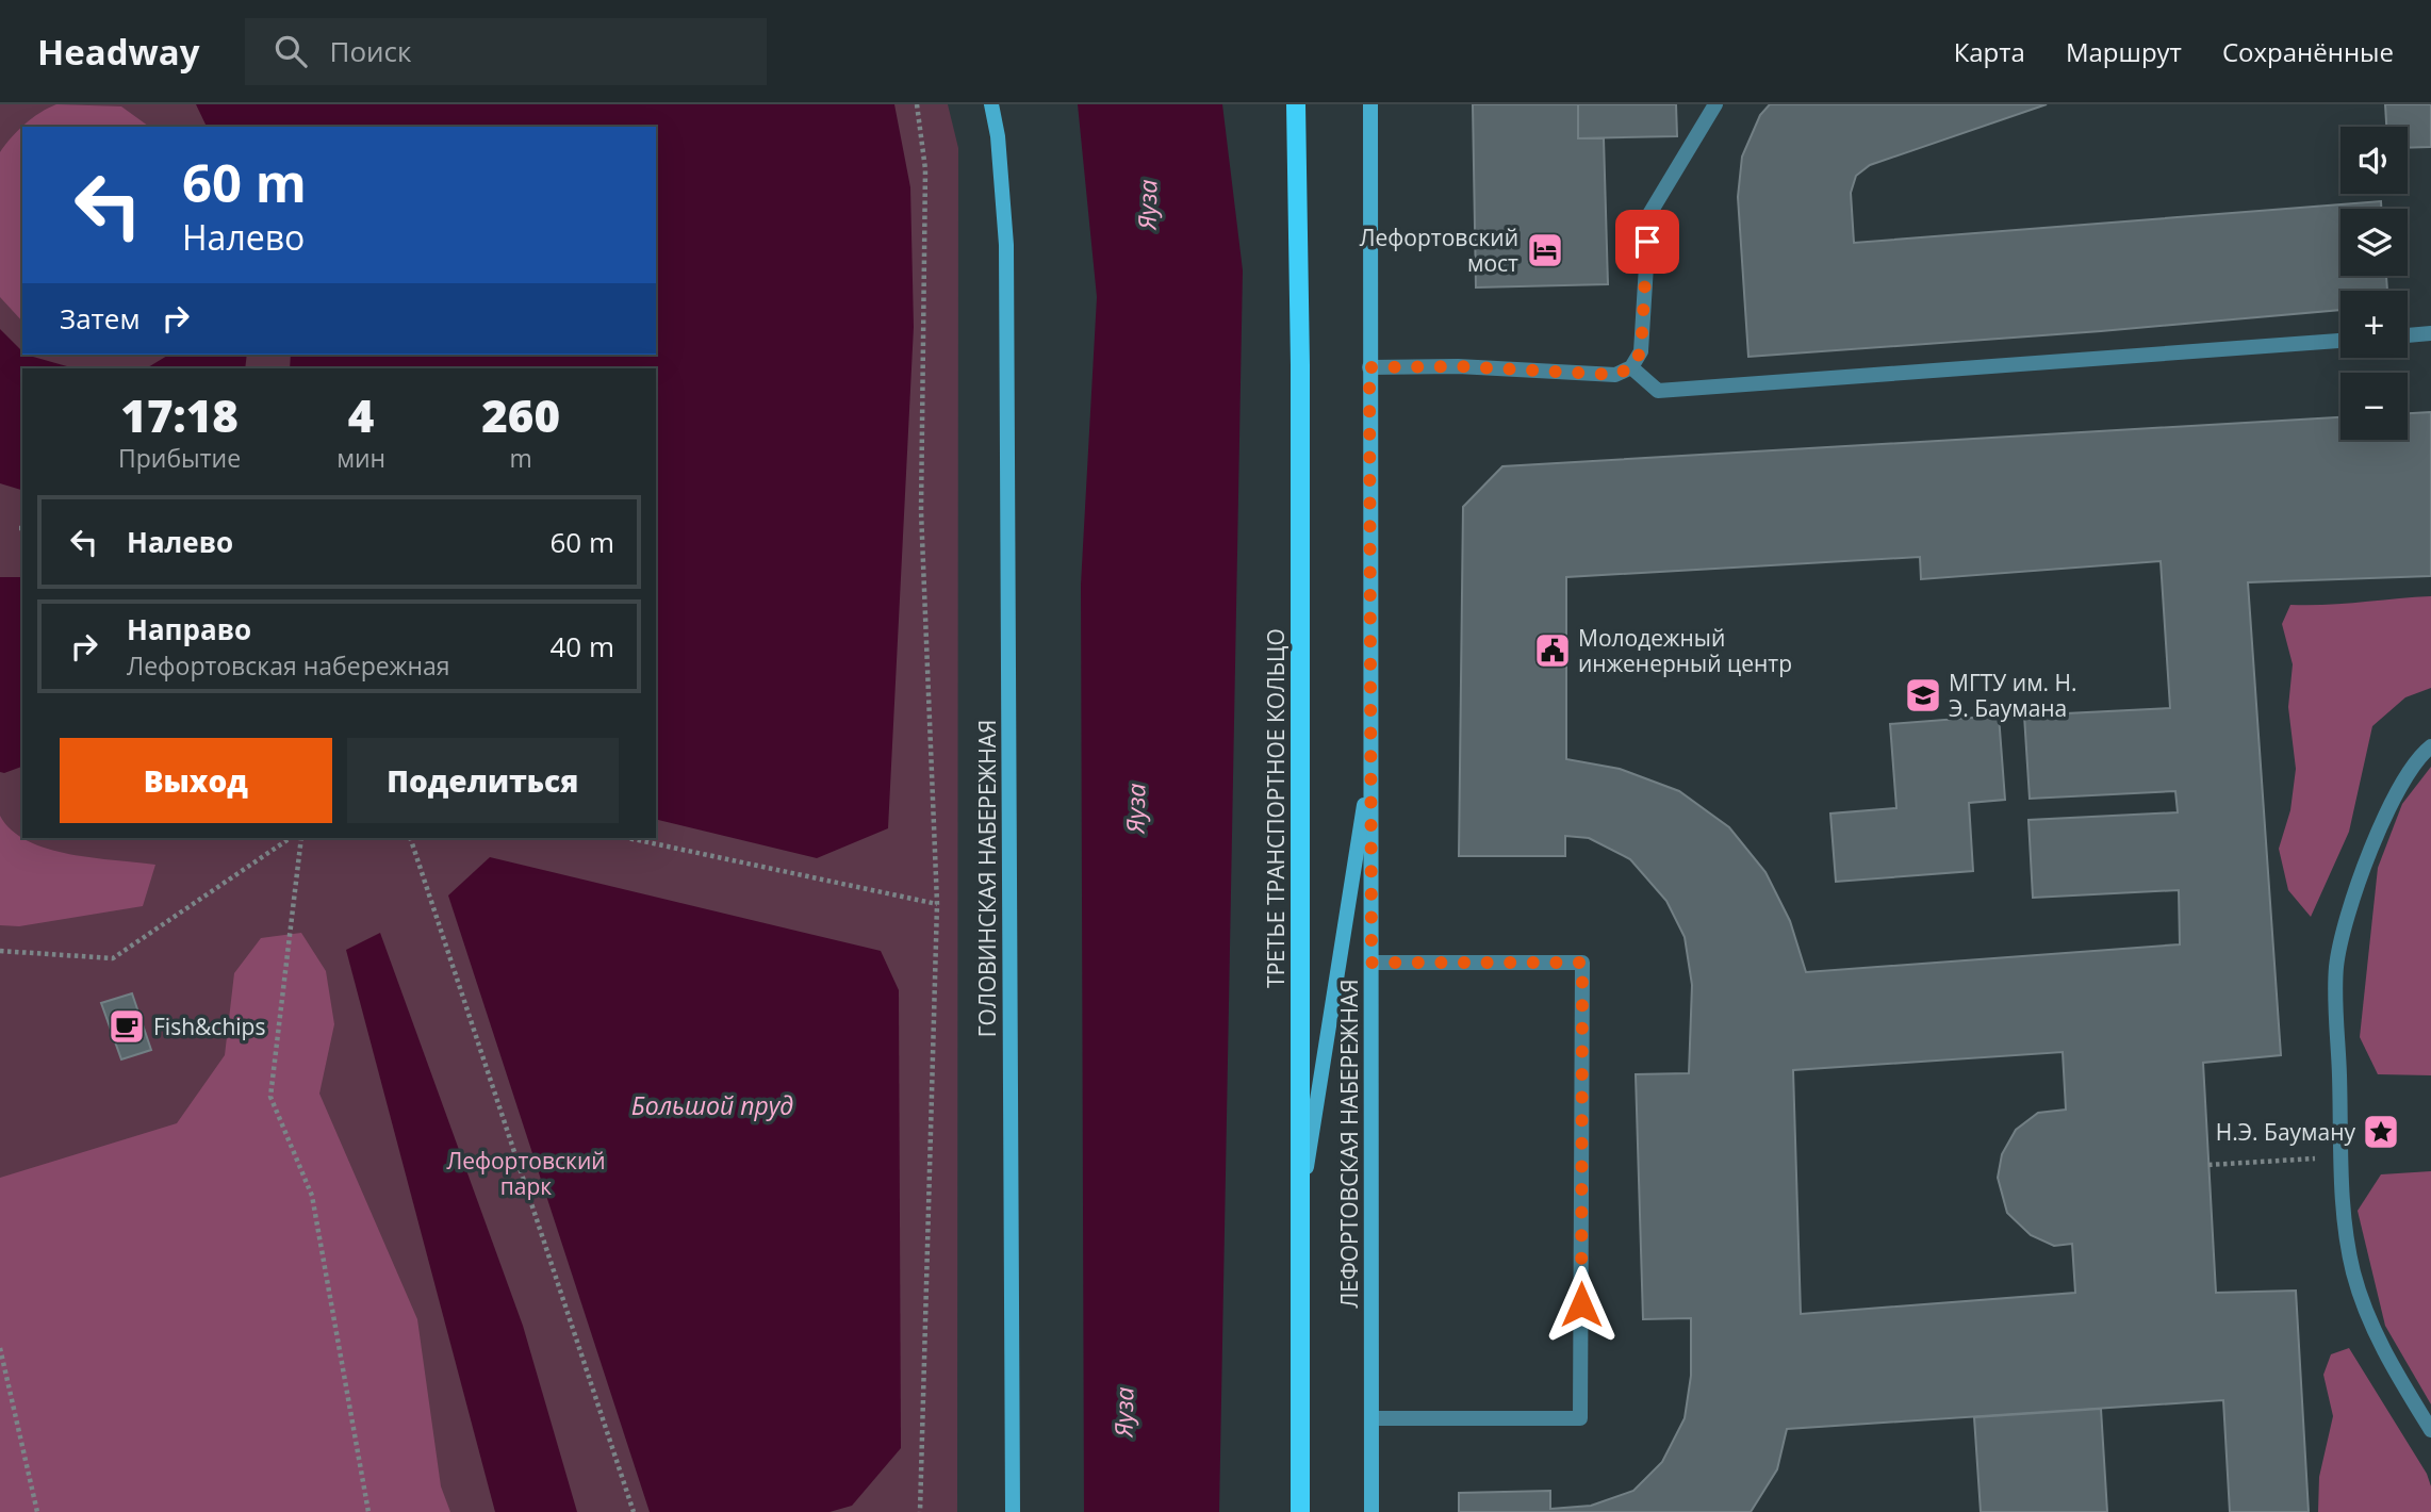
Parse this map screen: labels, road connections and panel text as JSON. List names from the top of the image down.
{
  "streets": {
    "main road": ["ТРЕТЬЕ ТРАНСПОРТНОЕ КОЛЬЦО", "ГОЛОВИНСКАЯ НАБЕРЕЖНАЯ", "ЛЕФОРТОВСКАЯ НАБЕРЕЖНАЯ"]
  },
  "water": ["Яуза", "Большой пруд"],
  "parks": ["Лефортовский парк"],
  "places": {
    "hotel": ["Лефортовский мост"],
    "public building": ["Молодежный инженерный центр"],
    "school or university": ["МГТУ им. Н. Э. Баумана"],
    "cafe": ["Fish&chips"],
    "place": ["Н.Э. Бауману"]
  },
  "page": {
    "header": "Headway",
    "search": "Поиск",
    "nav": ["Карта", "Маршрут", "Сохранённые"],
    "map_buttons": ["+", "−"],
    "turn": ["60 m", "Налево"],
    "then": "Затем",
    "eta": [
      "17:18",
      "Прибытие",
      "4",
      "мин",
      "260",
      "m"
    ],
    "list": [
      {
        "name": "Налево",
        "value": "60 m"
      },
      {
        "name": "Направо",
        "note": "Лефортовская набережная",
        "value": "40 m"
      }
    ],
    "buttons": ["Выход", "Поделиться"]
  }
}
